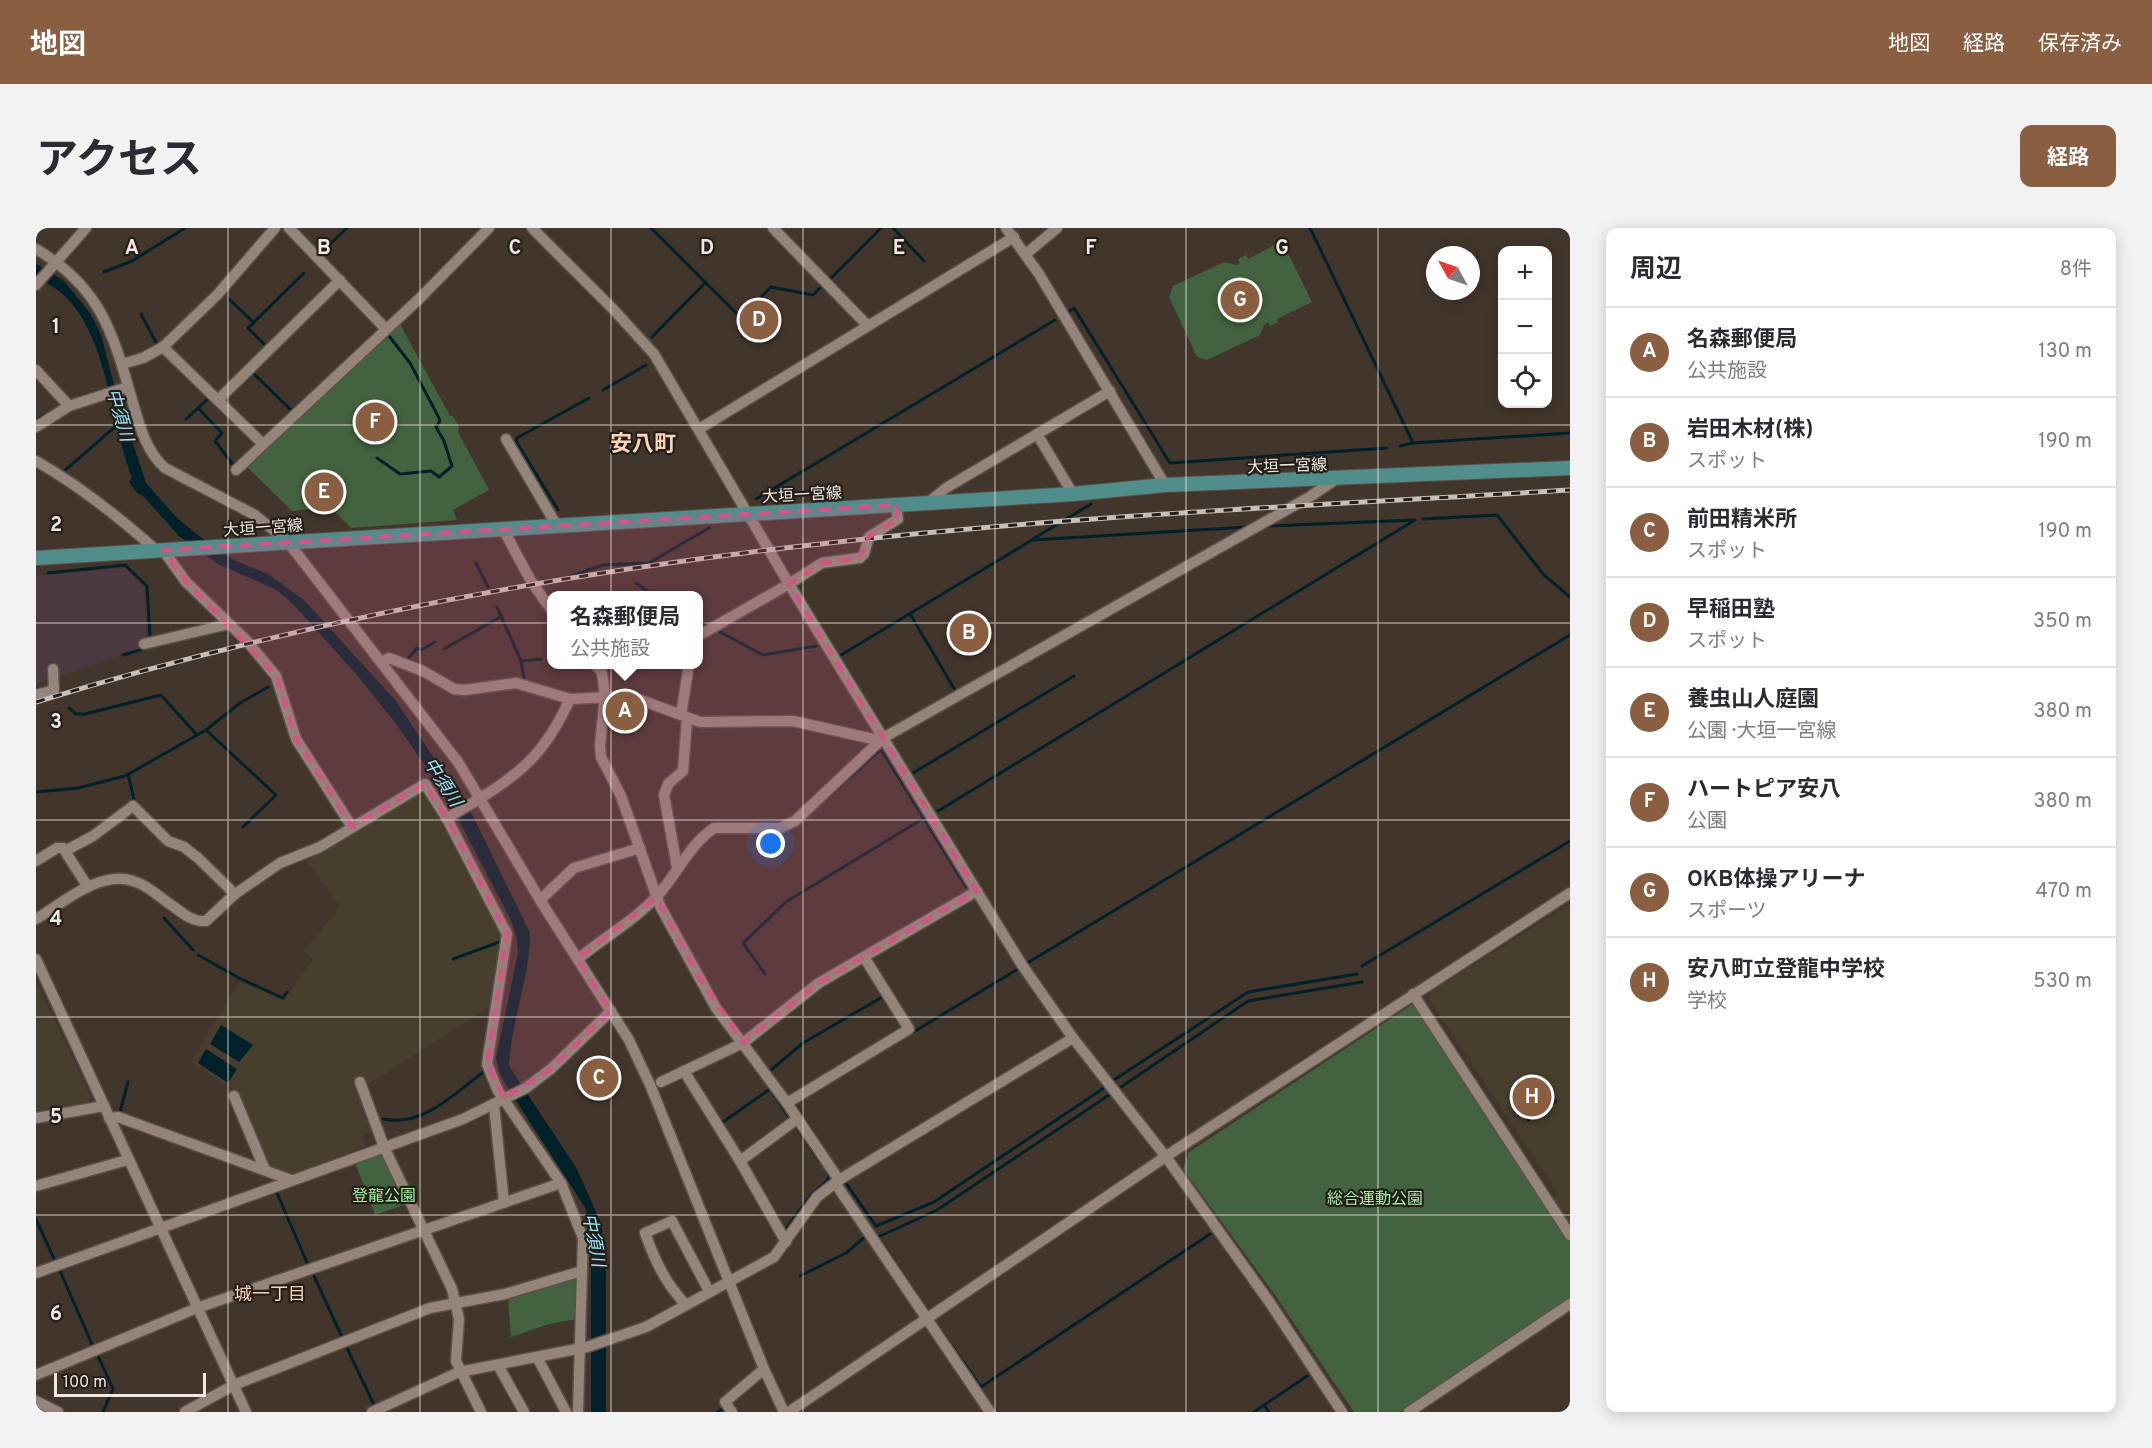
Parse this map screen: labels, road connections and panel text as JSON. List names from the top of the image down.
{
  "streets": {
    "main road": ["大垣一宮線"]
  },
  "districts": ["安八町", "城一丁目"],
  "water": ["中須川"],
  "parks": ["登龍公園", "総合運動公園"],
  "scale_bar": "100 m",
  "north": "top left",
  "page": {
    "header": "地図",
    "nav": ["地図", "経路", "保存済み"],
    "title": "アクセス",
    "buttons": "経路",
    "heading": ["周辺", "8件"],
    "map_buttons": ["+", "−"],
    "pins": [
      "G",
      "D",
      "F",
      "E",
      "B",
      "A",
      "C",
      "H"
    ],
    "list": [
      {
        "mark": "A",
        "name": "名森郵便局",
        "note": "公共施設",
        "value": "130 m"
      },
      {
        "mark": "B",
        "name": "岩田木材(株)",
        "note": "スポット",
        "value": "190 m"
      },
      {
        "mark": "C",
        "name": "前田精米所",
        "note": "スポット",
        "value": "190 m"
      },
      {
        "mark": "D",
        "name": "早稲田塾",
        "note": "スポット",
        "value": "350 m"
      },
      {
        "mark": "E",
        "name": "養虫山人庭園",
        "note": "公園 · 大垣一宮線",
        "value": "380 m"
      },
      {
        "mark": "F",
        "name": "ハートピア安八",
        "note": "公園",
        "value": "380 m"
      },
      {
        "mark": "G",
        "name": "OKB体操アリーナ",
        "note": "スポーツ",
        "value": "470 m"
      },
      {
        "mark": "H",
        "name": "安八町立登龍中学校",
        "note": "学校",
        "value": "530 m"
      }
    ],
    "popup": ["名森郵便局", "公共施設"],
    "scale": "100 m"
  },
  "grid": {
    "columns": [
      "A",
      "B",
      "C",
      "D",
      "E",
      "F",
      "G"
    ],
    "rows": [
      "1",
      "2",
      "3",
      "4",
      "5",
      "6"
    ]
  }
}
